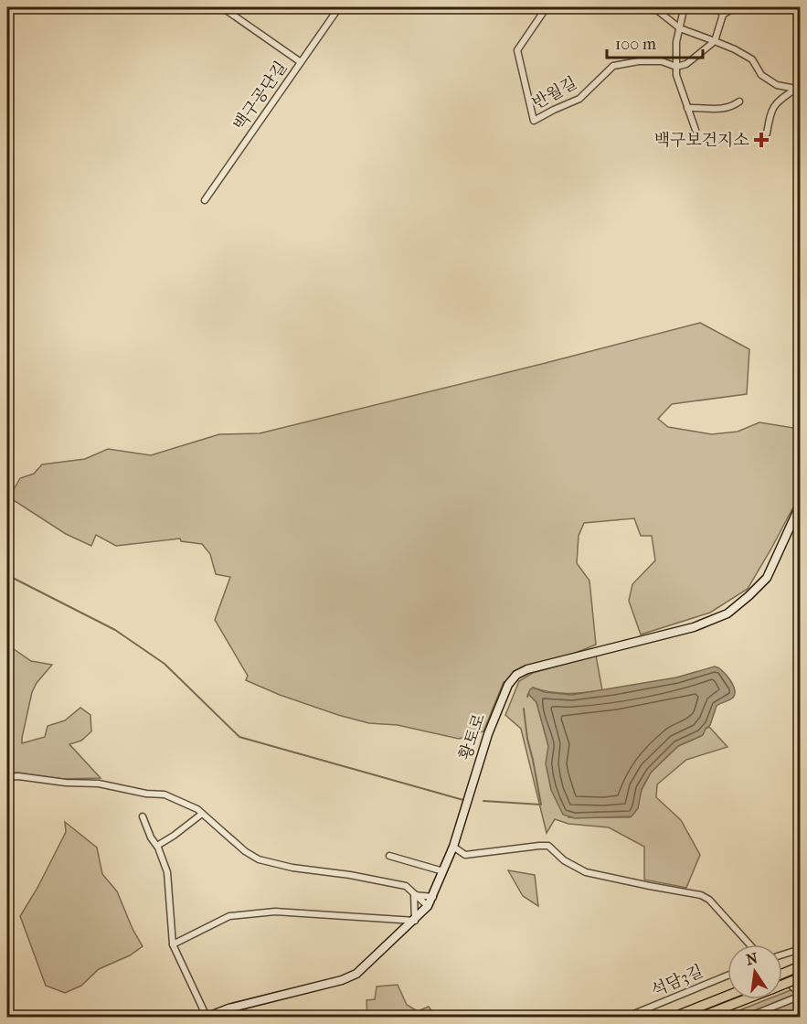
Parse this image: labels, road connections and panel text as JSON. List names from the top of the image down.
{
  "streets": {
    "main road": ["황토로"],
    "street": ["반월길", "백구공단길", "석담3길"]
  },
  "places": {
    "health": ["백구보건지소"]
  },
  "scale_bar": "100 m",
  "north": "top"
}
